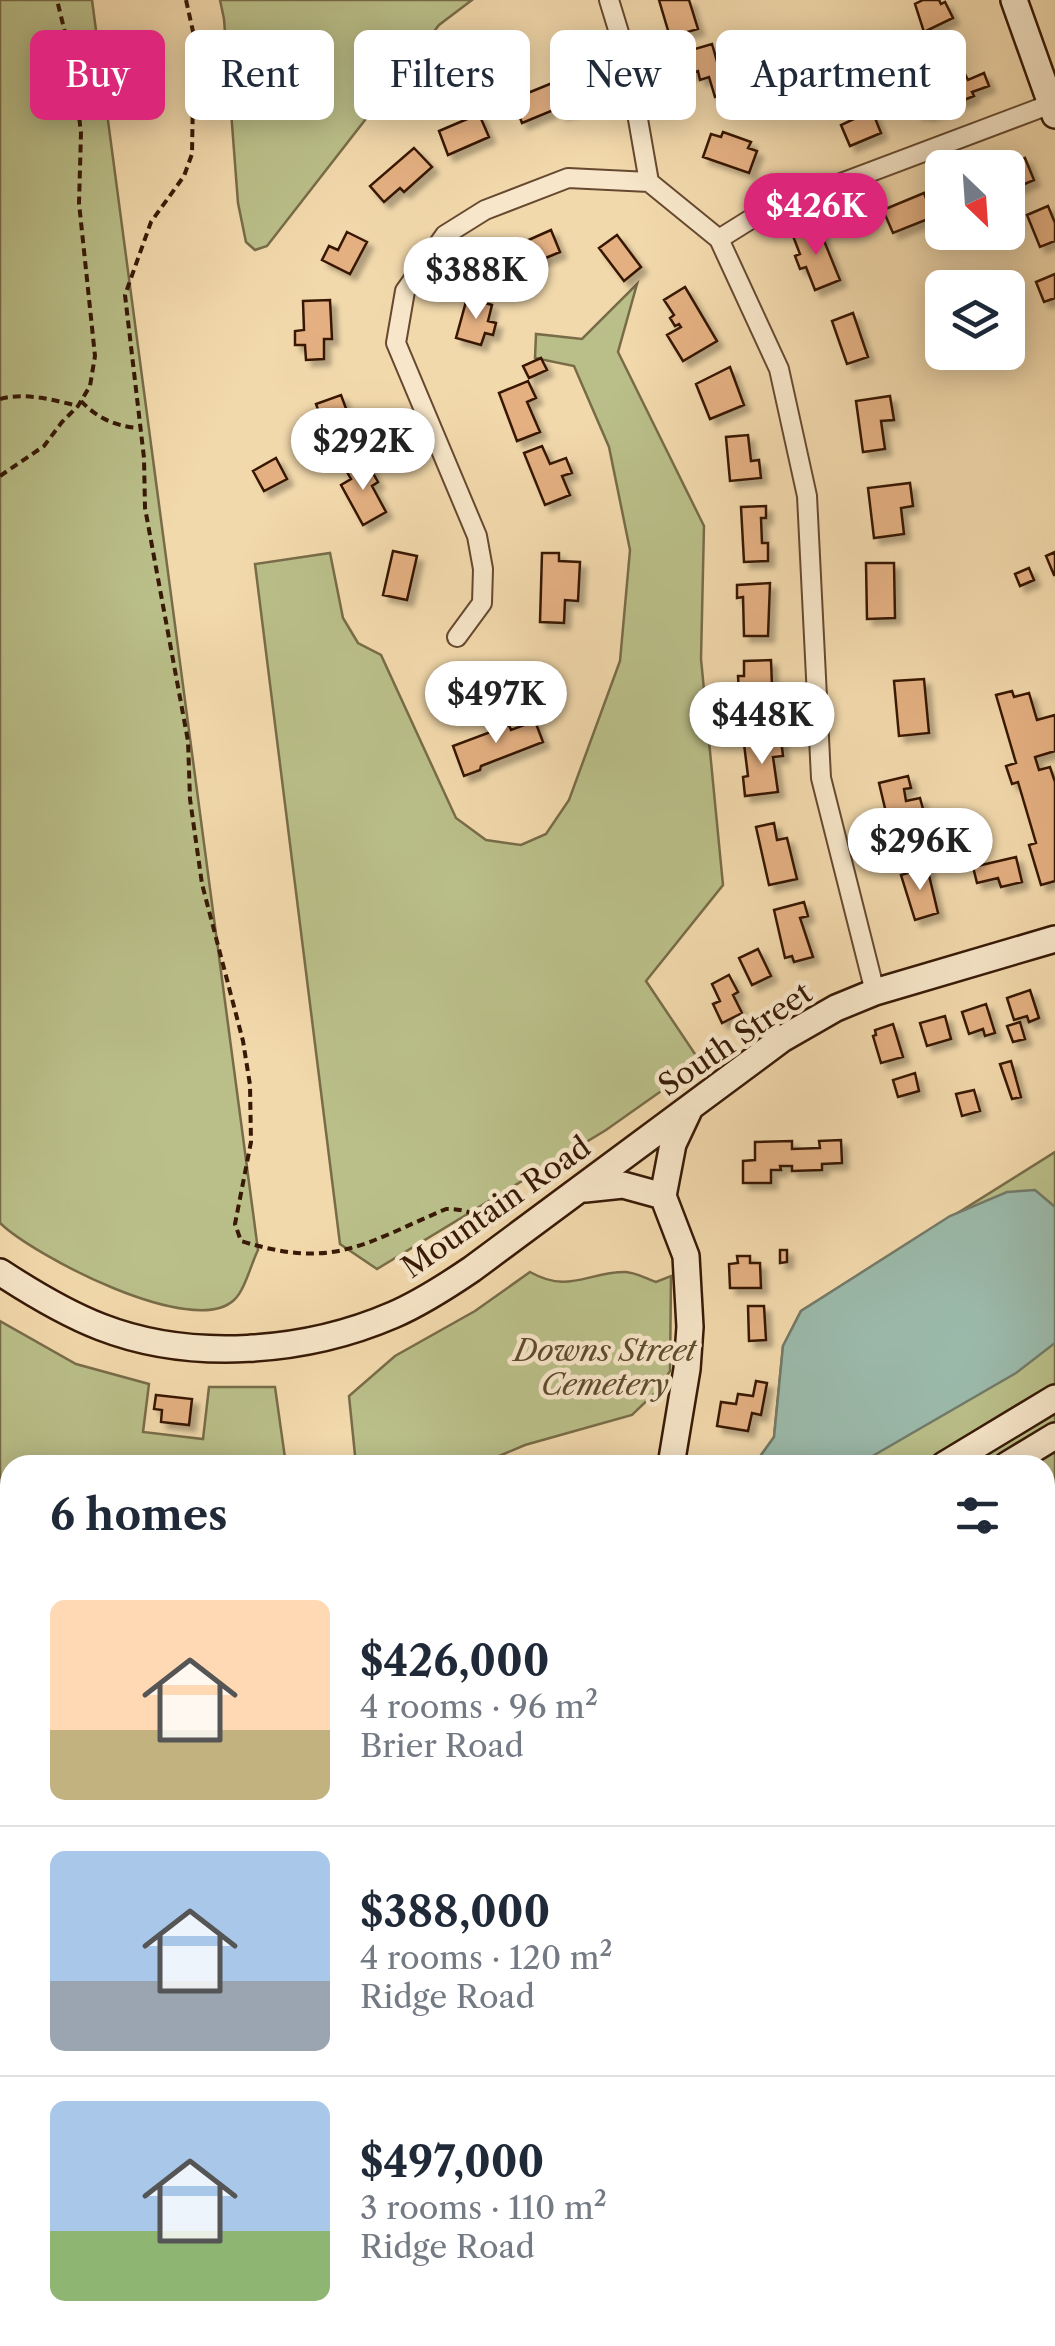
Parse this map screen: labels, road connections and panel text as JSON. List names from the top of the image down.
{
  "streets": {
    "main road": ["South Street", "Mountain Road"]
  },
  "crossings": [
    ["South Street", "Mountain Road"]
  ],
  "parks": ["Downs Street Cemetery"],
  "north": "bottom right",
  "page": {
    "chip": [
      "Buy",
      "Rent",
      "Filters",
      "New",
      "Apartment"
    ],
    "price": [
      "$426K",
      "$388K",
      "$292K",
      "$497K",
      "$448K",
      "$296K"
    ],
    "heading": "6 homes",
    "list": [
      {
        "name": "$426,000",
        "note": "4 rooms · 96 m² · Brier Road"
      },
      {
        "name": "$388,000",
        "note": "4 rooms · 120 m² · Ridge Road"
      },
      {
        "name": "$497,000",
        "note": "3 rooms · 110 m² · Ridge Road"
      }
    ]
  }
}
